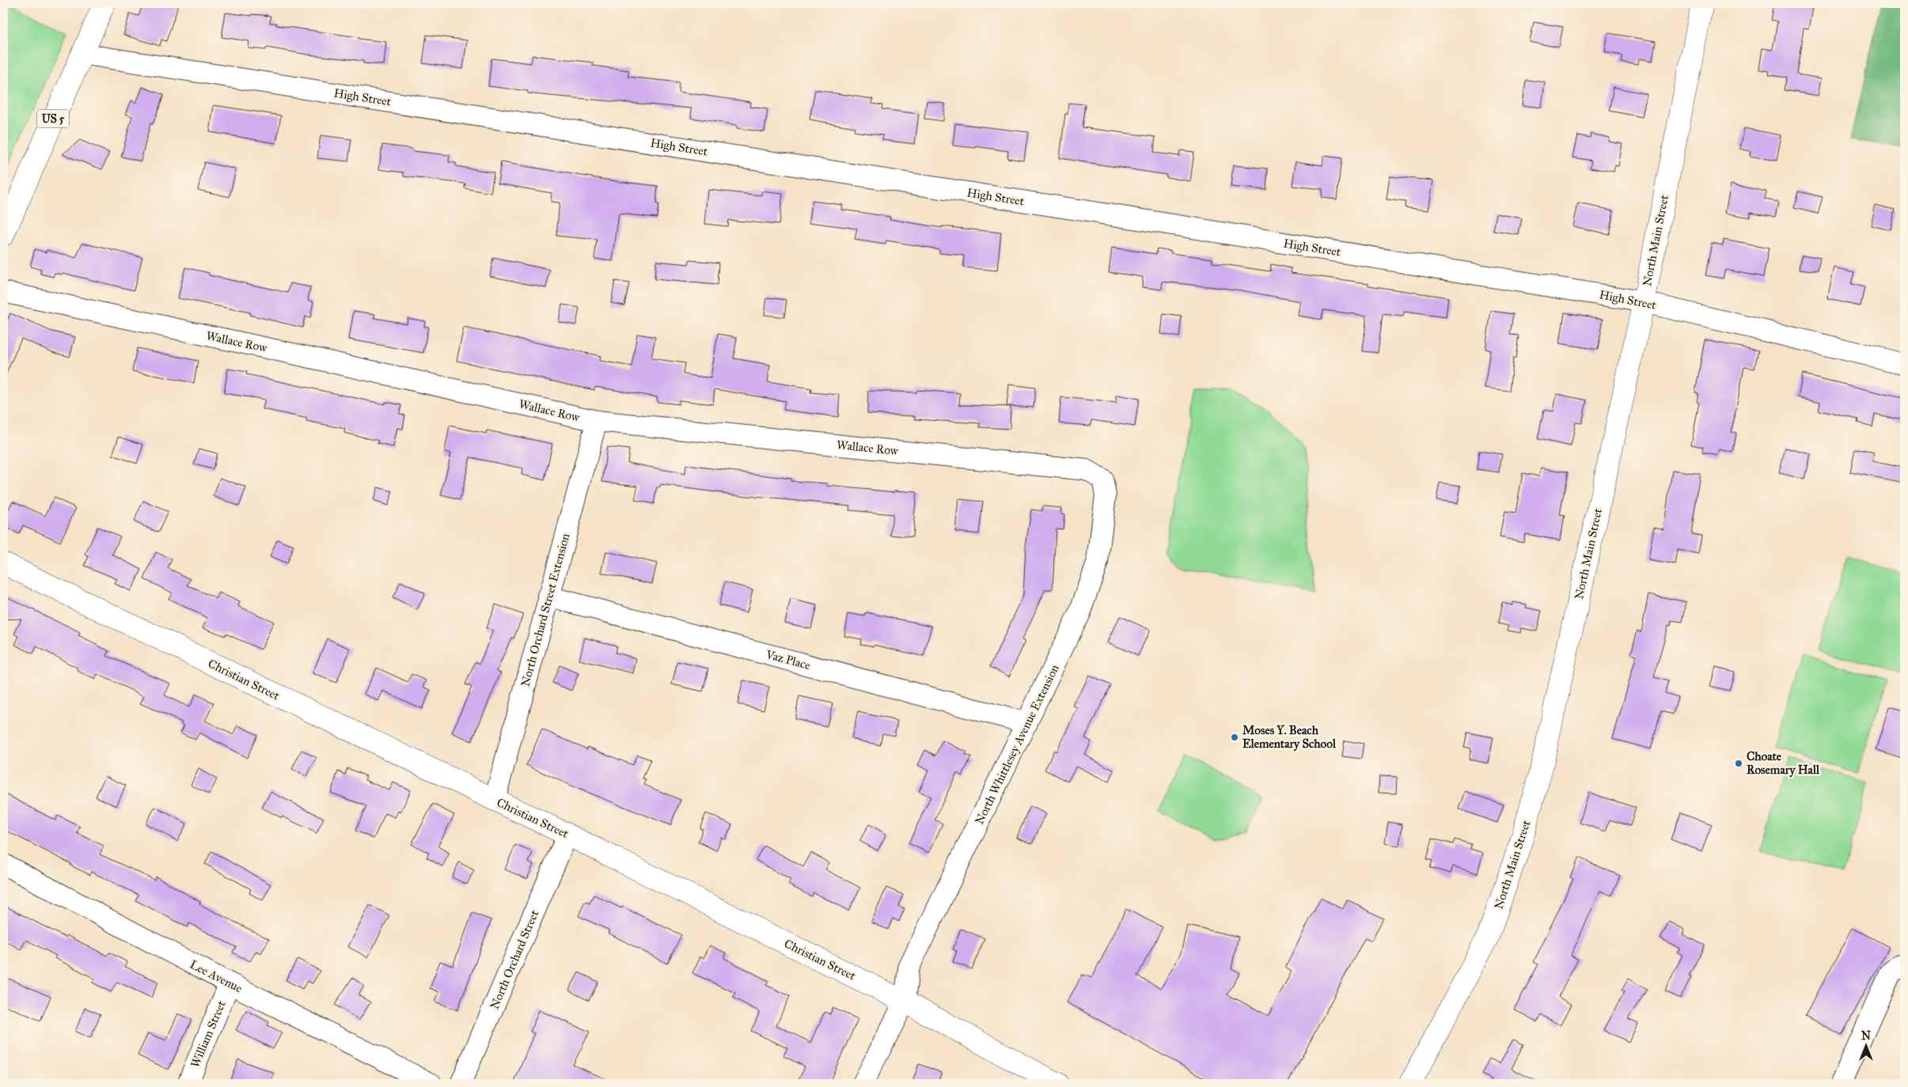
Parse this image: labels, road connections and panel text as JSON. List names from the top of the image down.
{
  "streets": {
    "main road": ["US 5", "North Main Street", "Christian Street"],
    "street": [
      "High Street",
      "Wallace Row",
      "North Orchard Street Extension",
      "Vaz Place",
      "North Whittlesey Avenue Extension",
      "North Orchard Street",
      "Lee Avenue",
      "William Street"
    ]
  },
  "crossings": [
    ["High Street", "US 5"],
    ["High Street", "North Main Street"],
    ["Wallace Row", "North Orchard Street Extension"],
    ["Wallace Row", "North Whittlesey Avenue Extension"],
    ["North Orchard Street Extension", "Vaz Place"],
    ["North Orchard Street Extension", "Christian Street"],
    ["Vaz Place", "North Whittlesey Avenue Extension"],
    ["Christian Street", "North Whittlesey Avenue Extension"],
    ["Christian Street", "North Orchard Street"],
    ["Lee Avenue", "William Street"]
  ],
  "places": ["Moses Y. Beach Elementary School", "Choate Rosemary Hall"],
  "north": "top"
}
